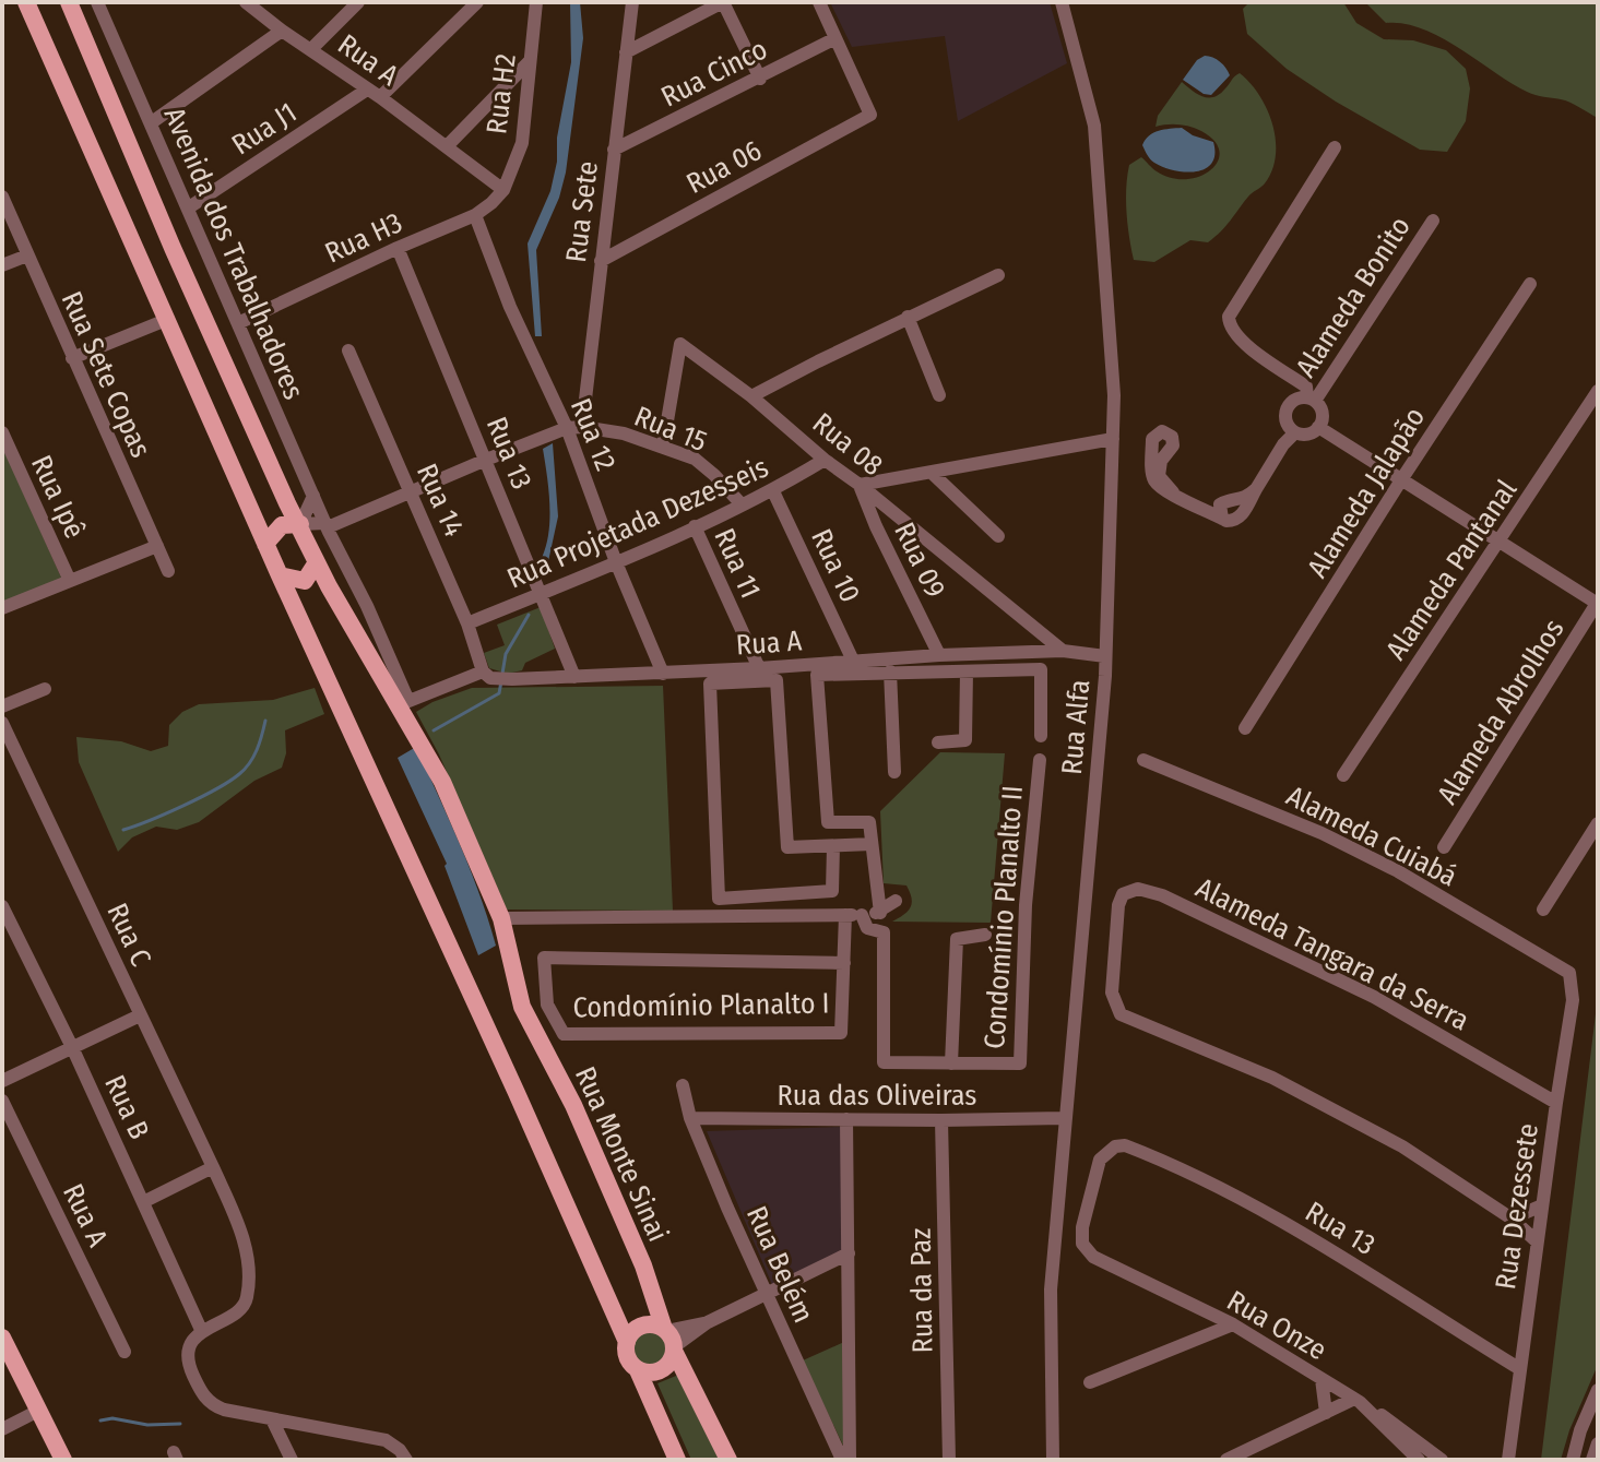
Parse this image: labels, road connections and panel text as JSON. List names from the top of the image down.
{
  "streets": {
    "main road": ["Rua Monte Sinai"],
    "street": [
      "Rua A",
      "Rua Cinco",
      "Rua H2",
      "Rua J1",
      "Rua 06",
      "Rua Sete",
      "Rua H3",
      "Avenida dos Trabalhadores",
      "Alameda Bonito",
      "Rua Sete Copas",
      "Rua 15",
      "Rua 12",
      "Rua 08",
      "Rua 13",
      "Alameda Jalapão",
      "Rua Ipê",
      "Rua 14",
      "Rua Projetada Dezesseis",
      "Rua 09",
      "Rua 11",
      "Rua 10",
      "Alameda Pantanal",
      "Alameda Abrolhos",
      "Rua Alfa",
      "Alameda Cuiabá",
      "Condomínio Planalto II",
      "Rua C",
      "Alameda Tangara da Serra",
      "Condomínio Planalto I",
      "Rua das Oliveiras",
      "Rua B",
      "Rua Dezessete",
      "Rua Belém",
      "Rua da Paz",
      "Rua Onze"
    ]
  },
  "crossings": [
    ["Rua A", "Rua H2"],
    ["Rua A", "Rua J1"],
    ["Rua A", "Rua H3"],
    ["Rua A", "Rua 12"],
    ["Rua A", "Rua 08"],
    ["Rua A", "Rua 13"],
    ["Rua A", "Rua 14"],
    ["Rua A", "Rua 09"],
    ["Rua A", "Rua 11"],
    ["Rua A", "Rua 10"],
    ["Rua A", "Rua Alfa"],
    ["Rua Cinco", "Rua 06"],
    ["Rua Cinco", "Rua Sete"],
    ["Rua H2", "Rua H3"],
    ["Rua J1", "Avenida dos Trabalhadores"],
    ["Rua 06", "Rua Sete"],
    ["Rua Sete", "Rua 15"],
    ["Rua H3", "Avenida dos Trabalhadores"],
    ["Rua H3", "Rua 12"],
    ["Rua H3", "Rua 13"],
    ["Avenida dos Trabalhadores", "Rua 15"],
    ["Avenida dos Trabalhadores", "Rua Monte Sinai"],
    ["Rua 15", "Rua 12"],
    ["Rua 15", "Rua 08"],
    ["Rua 15", "Rua 13"],
    ["Rua 15", "Rua 14"],
    ["Rua 15", "Rua Projetada Dezesseis"],
    ["Rua 15", "Rua Monte Sinai"],
    ["Rua 12", "Rua Projetada Dezesseis"],
    ["Rua 08", "Rua Projetada Dezesseis"],
    ["Rua 08", "Rua 09"],
    ["Rua 13", "Rua Projetada Dezesseis"],
    ["Rua 13", "Rua Dezessete"],
    ["Rua 13", "Rua Onze"],
    ["Rua 14", "Rua Projetada Dezesseis"],
    ["Rua Projetada Dezesseis", "Rua 11"],
    ["Rua Projetada Dezesseis", "Rua 10"],
    ["Rua Alfa", "Rua das Oliveiras"],
    ["Alameda Cuiabá", "Rua Dezessete"],
    ["Rua C", "Rua B"],
    ["Alameda Tangara da Serra", "Rua Dezessete"],
    ["Rua das Oliveiras", "Rua Belém"],
    ["Rua das Oliveiras", "Rua da Paz"]
  ]
}
